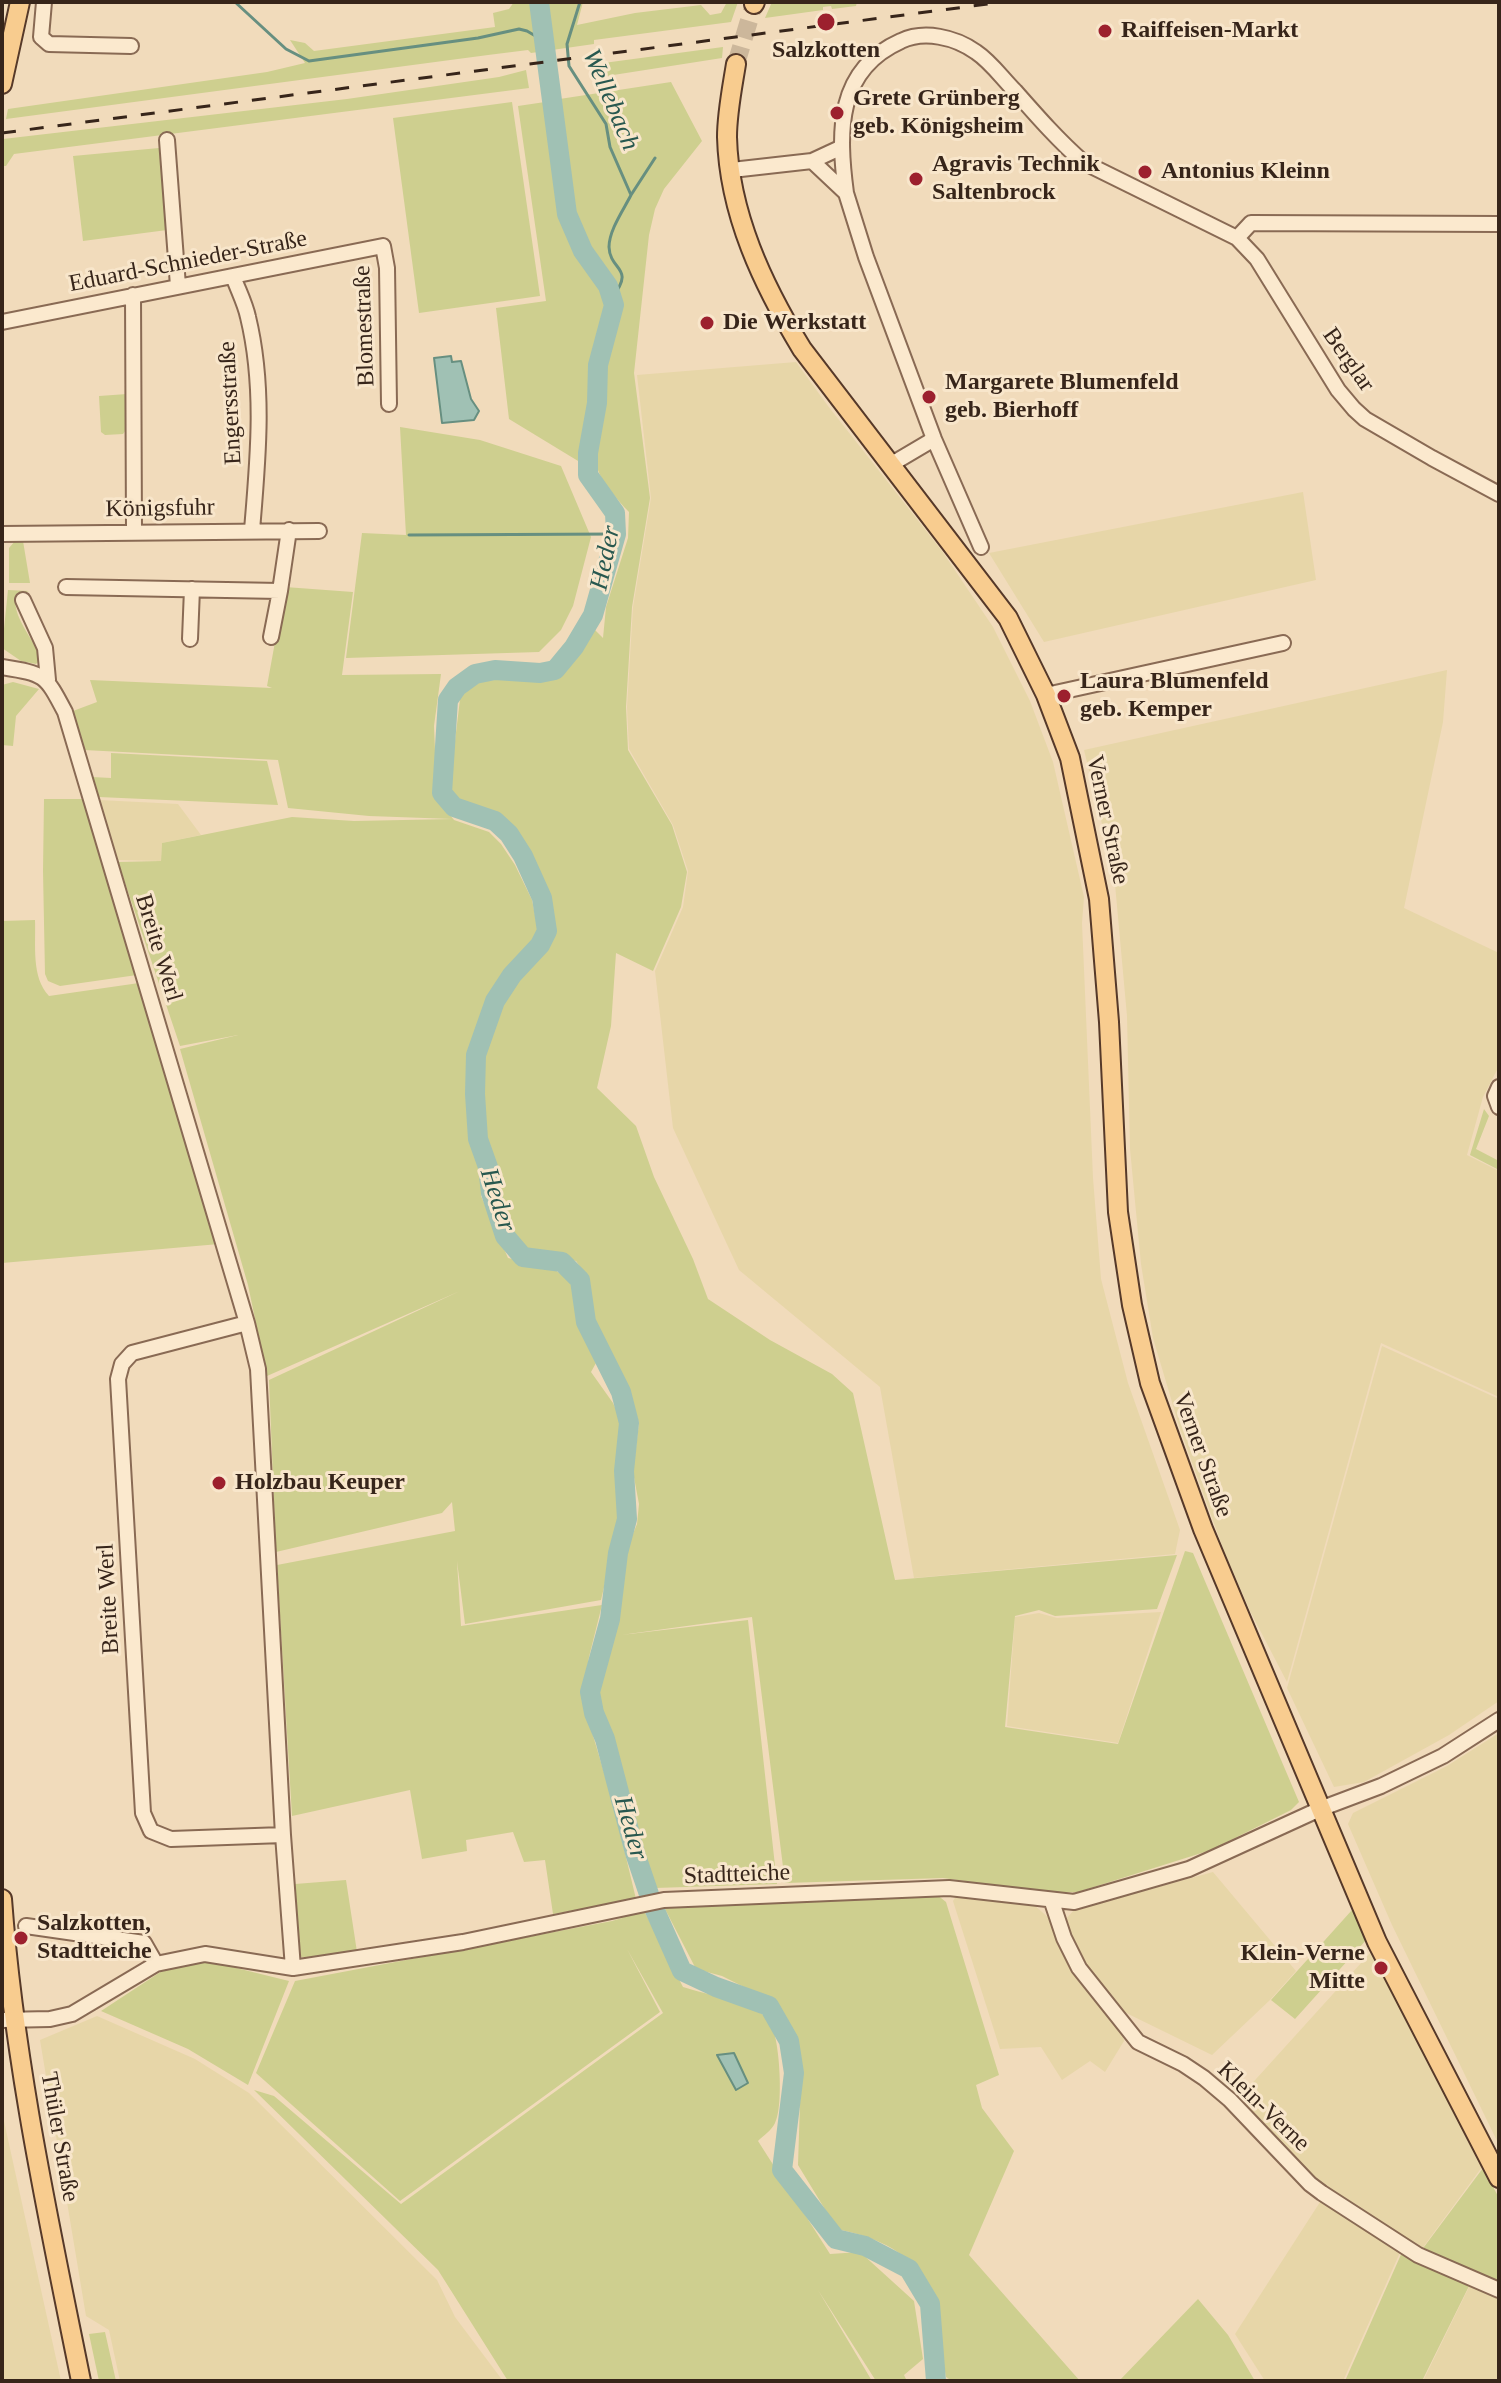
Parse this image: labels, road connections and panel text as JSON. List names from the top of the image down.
{
  "streets": {
    "main road": ["Verner Straße", "Thüler Straße"],
    "street": [
      "Eduard-Schnieder-Straße",
      "Blomestraße",
      "Berglar",
      "Engersstraße",
      "Königsfuhr",
      "Breite Werl",
      "Stadtteiche",
      "Klein-Verne"
    ]
  },
  "crossings": [
    ["Eduard-Schnieder-Straße", "Blomestraße"],
    ["Eduard-Schnieder-Straße", "Engersstraße"],
    ["Engersstraße", "Königsfuhr"],
    ["Verner Straße", "Stadtteiche"],
    ["Breite Werl", "Stadtteiche"],
    ["Stadtteiche", "Klein-Verne"],
    ["Stadtteiche", "Thüler Straße"]
  ],
  "water": ["Wellebach", "Heder"],
  "places": [
    "Salzkotten",
    "Raiffeisen-Markt",
    "Grete Grünberg geb. Königsheim",
    "Antonius Kleinn",
    "Agravis Technik Saltenbrock",
    "Die Werkstatt",
    "Margarete Blumenfeld geb. Bierhoff",
    "Laura Blumenfeld geb. Kemper",
    "Holzbau Keuper",
    "Salzkotten, Stadtteiche",
    "Klein-Verne Mitte"
  ]
}
